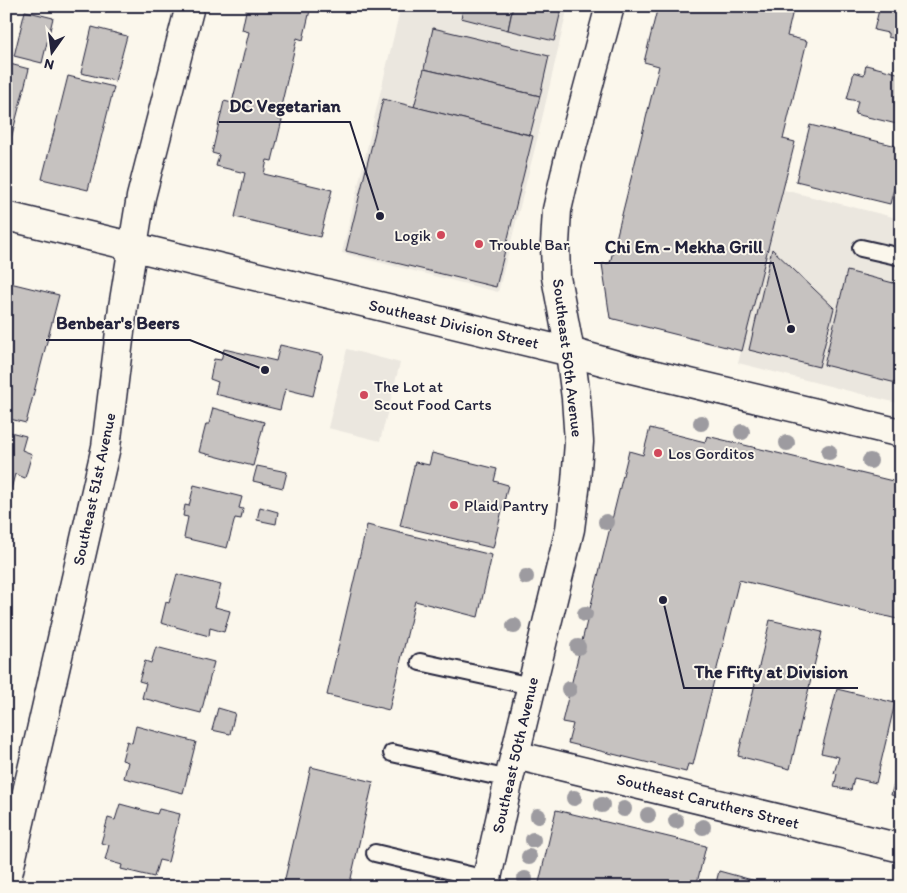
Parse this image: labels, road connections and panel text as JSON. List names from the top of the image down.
{
  "streets": {
    "main road": [
      "Southeast Division Street",
      "Southeast 50th Avenue",
      "Southeast 51st Avenue",
      "Southeast Caruthers Street"
    ]
  },
  "crossings": [
    ["Southeast Division Street", "Southeast 50th Avenue"],
    ["Southeast Division Street", "Southeast 51st Avenue"],
    ["Southeast 50th Avenue", "Southeast Caruthers Street"]
  ],
  "places": [
    "DC Vegetarian",
    "Logik",
    "Trouble Bar",
    "Chi Em - Mekha Grill",
    "Benbear's Beers",
    "The Lot at Scout Food Carts",
    "Los Gorditos",
    "Plaid Pantry",
    "The Fifty at Division"
  ],
  "north": "bottom"
}
